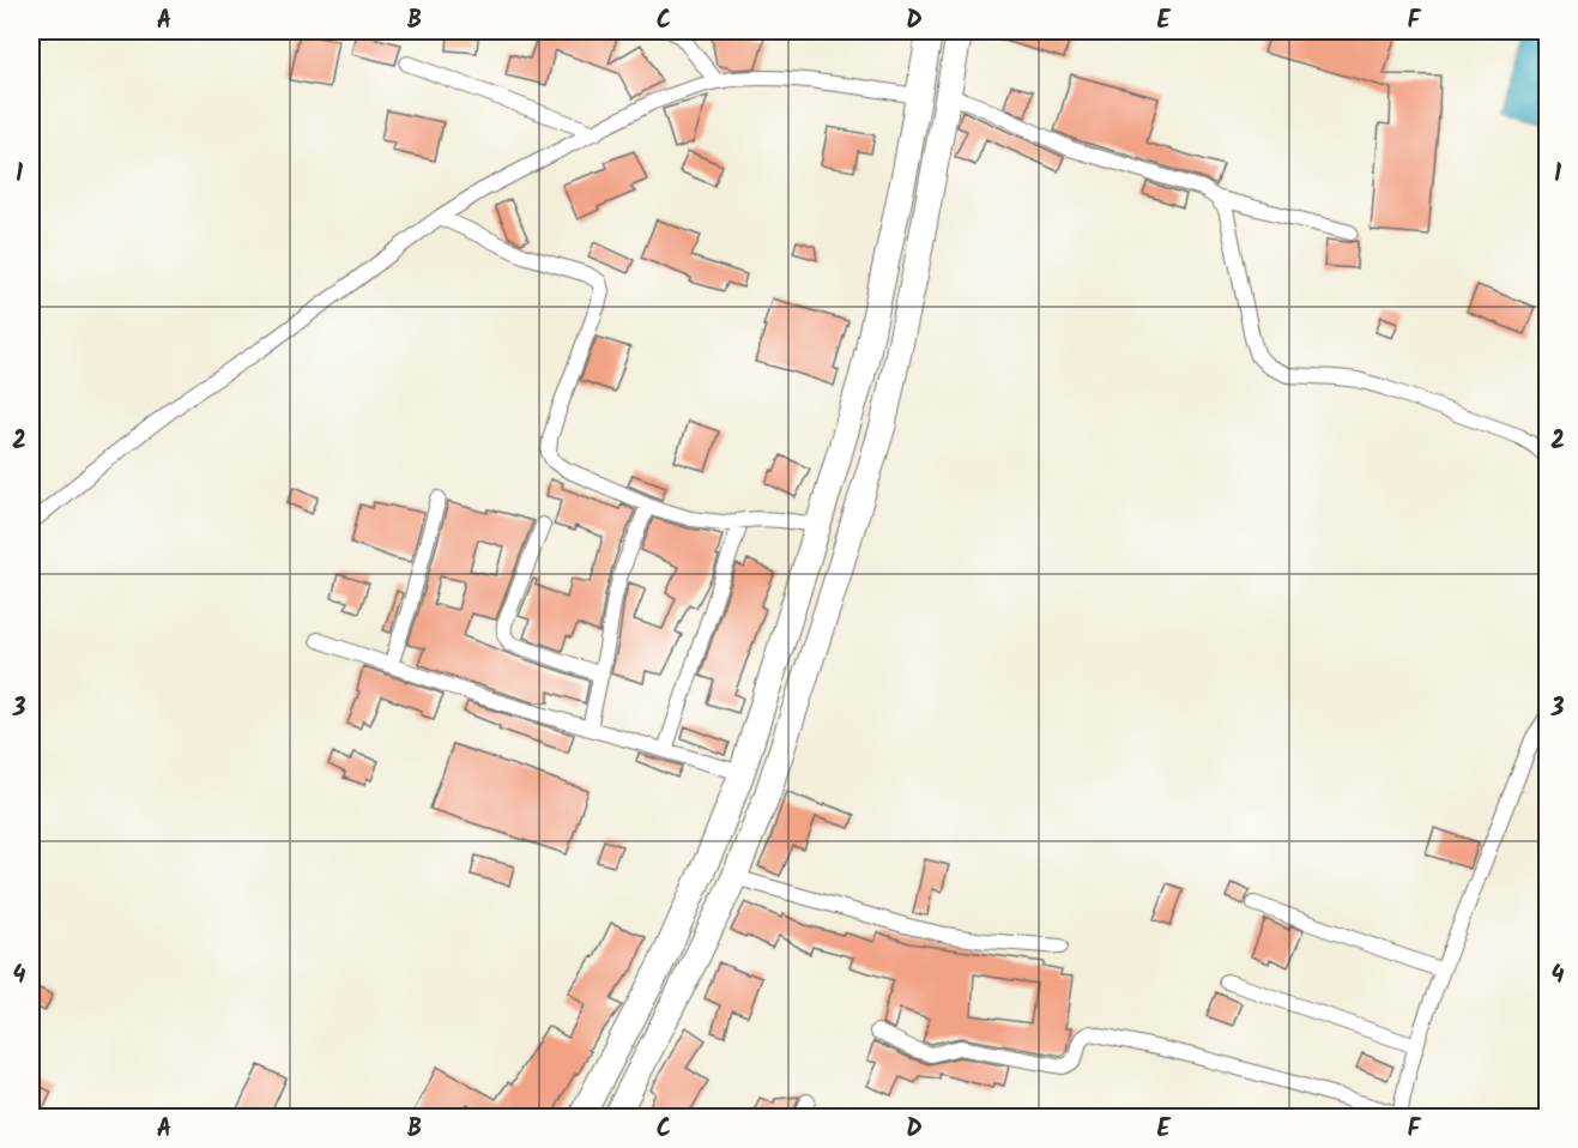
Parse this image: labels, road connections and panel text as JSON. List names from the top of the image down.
{
  "grid": {
    "columns": [
      "A",
      "B",
      "C",
      "D",
      "E",
      "F"
    ],
    "rows": [
      "1",
      "2",
      "3",
      "4"
    ]
  }
}
